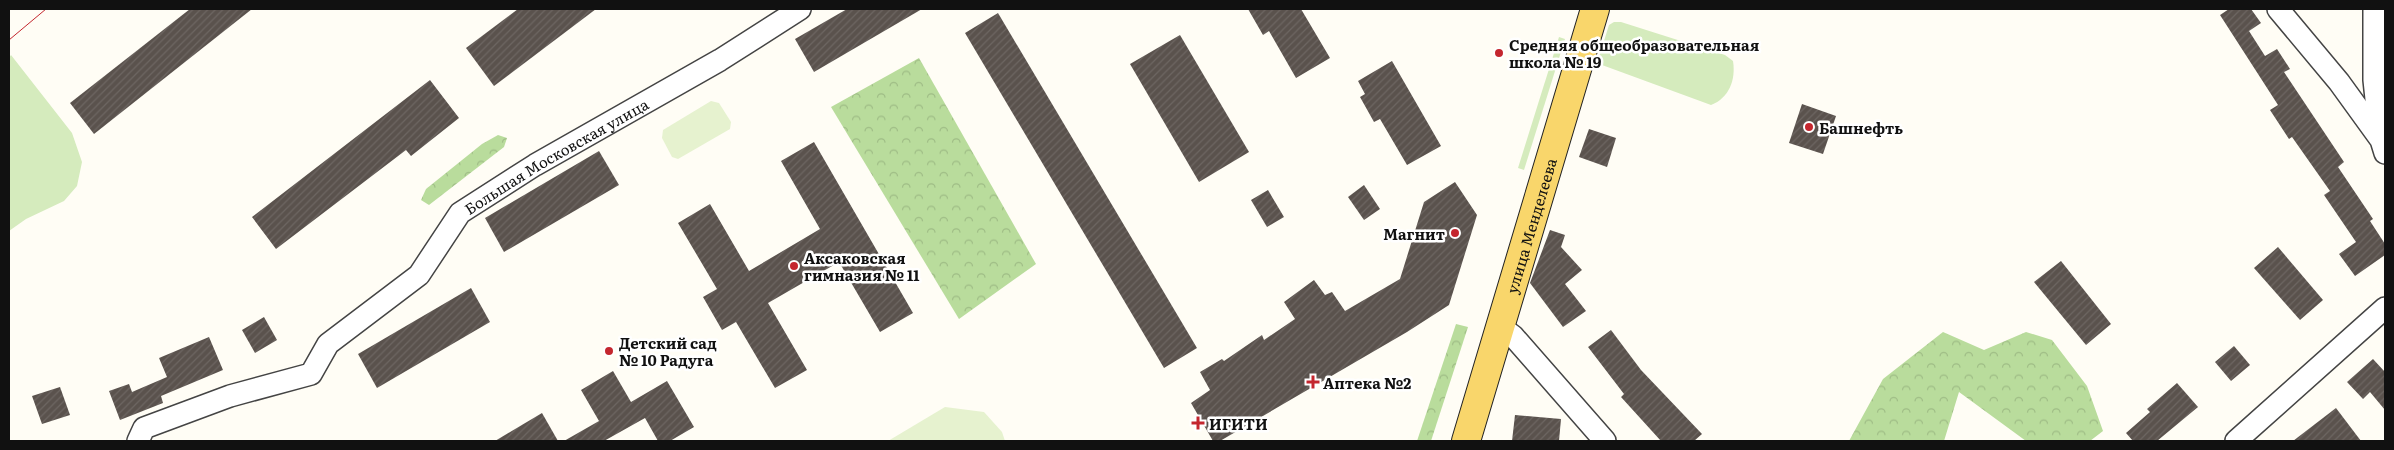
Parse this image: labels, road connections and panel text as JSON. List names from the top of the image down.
{
  "streets": {
    "main road": ["улица Менделеева"],
    "street": ["Большая Московская улица"]
  },
  "places": {
    "other": [
      "Средняя общеобразовательная школа № 19",
      "Башнефть",
      "Магнит",
      "Аксаковская гимназия № 11",
      "Детский сад № 10 Радуга"
    ],
    "health": ["Аптека №2", "ИГИТИ"]
  }
}
